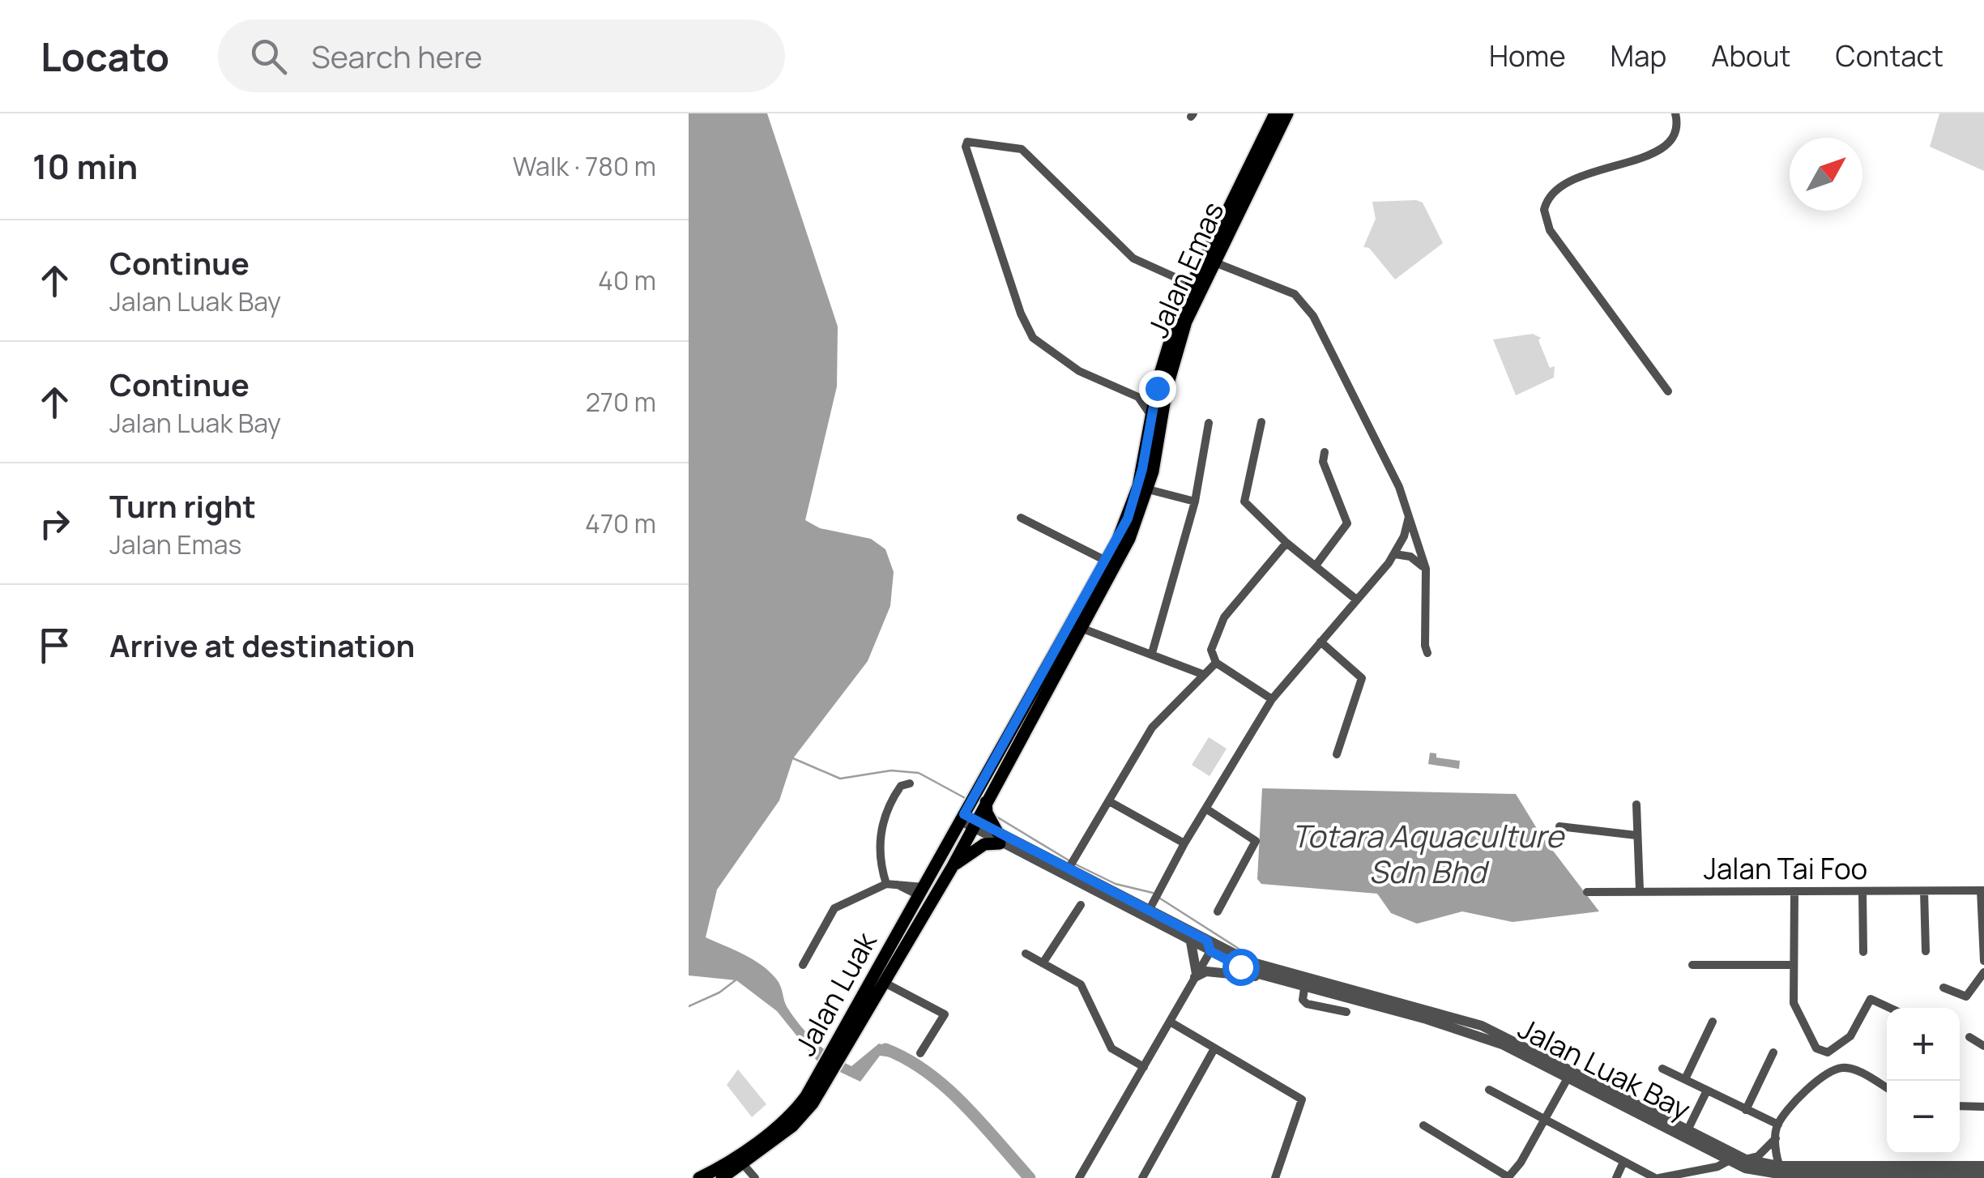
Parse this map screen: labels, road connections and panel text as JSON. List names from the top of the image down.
{
  "streets": {
    "main road": ["Jalan Emas", "Jalan Luak"],
    "street": ["Jalan Tai Foo", "Jalan Luak Bay"]
  },
  "crossings": [
    ["Jalan Emas", "Jalan Luak"],
    ["Jalan Emas", "Jalan Luak Bay"],
    ["Jalan Luak", "Jalan Luak Bay"]
  ],
  "water": ["Totara Aquaculture Sdn Bhd"],
  "north": "top right",
  "page": {
    "header": "Locato",
    "search": "Search here",
    "nav": [
      "Home",
      "Map",
      "About",
      "Contact"
    ],
    "heading": ["10 min", "Walk · 780 m"],
    "list": [
      ["Continue", "Jalan Luak Bay", "40 m"],
      ["Continue", "Jalan Luak Bay", "270 m"],
      ["Turn right", "Jalan Emas", "470 m"],
      "Arrive at destination"
    ],
    "map_buttons": ["+", "−"]
  }
}
